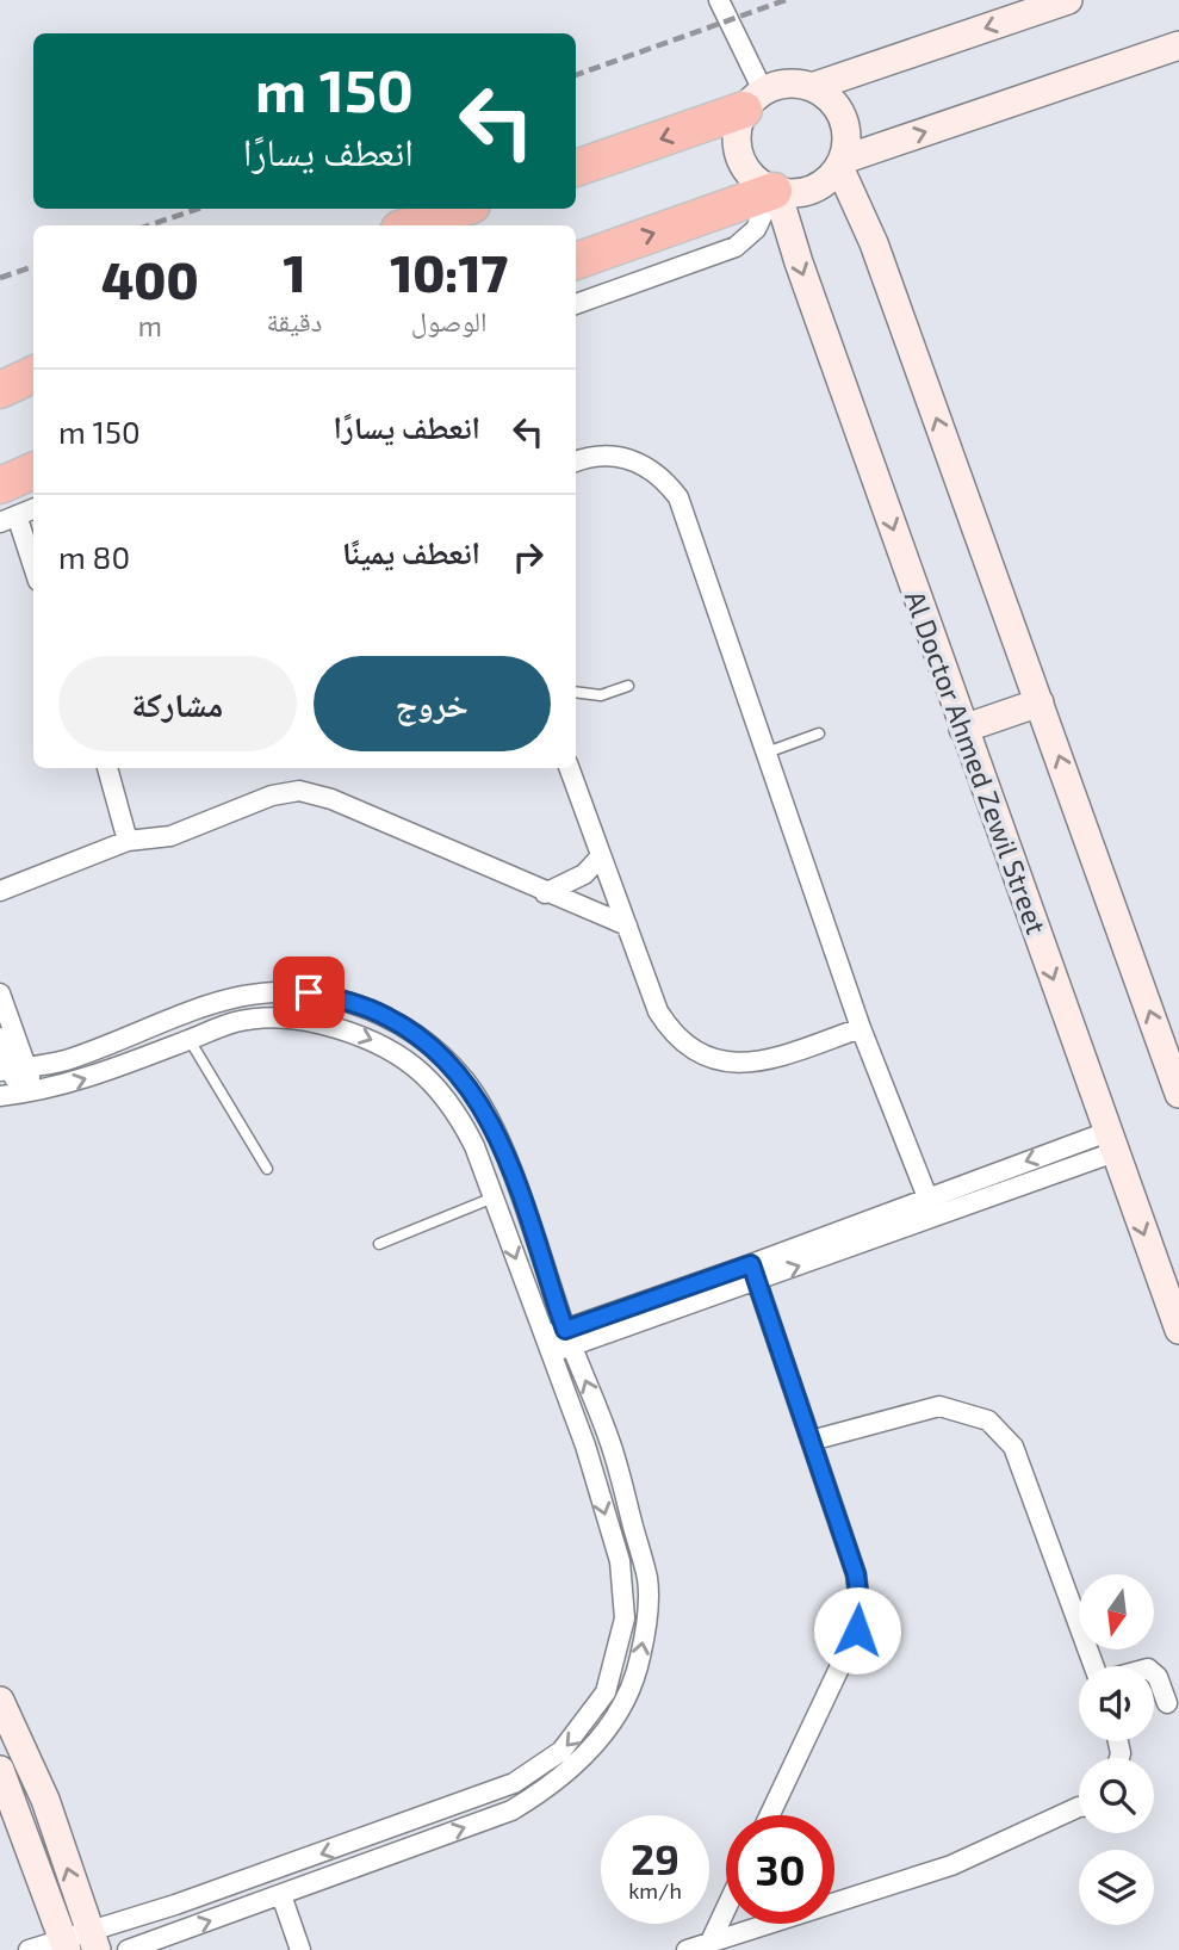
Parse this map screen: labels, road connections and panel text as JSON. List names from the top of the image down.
{
  "streets": {
    "street": ["Al Doctor Ahmed Zewil Street"]
  },
  "north": "bottom",
  "page": {
    "turn": ["150 m", "انعطف يسارًا"],
    "eta": [
      "10:17",
      "الوصول",
      "1",
      "دقيقة",
      "400",
      "m"
    ],
    "list": [
      {
        "name": "انعطف يسارًا",
        "value": "150 m"
      },
      {
        "name": "انعطف يمينًا",
        "value": "80 m"
      }
    ],
    "buttons": ["خروج", "مشاركة"],
    "speed": "29 km/h",
    "limit": "30"
  }
}
